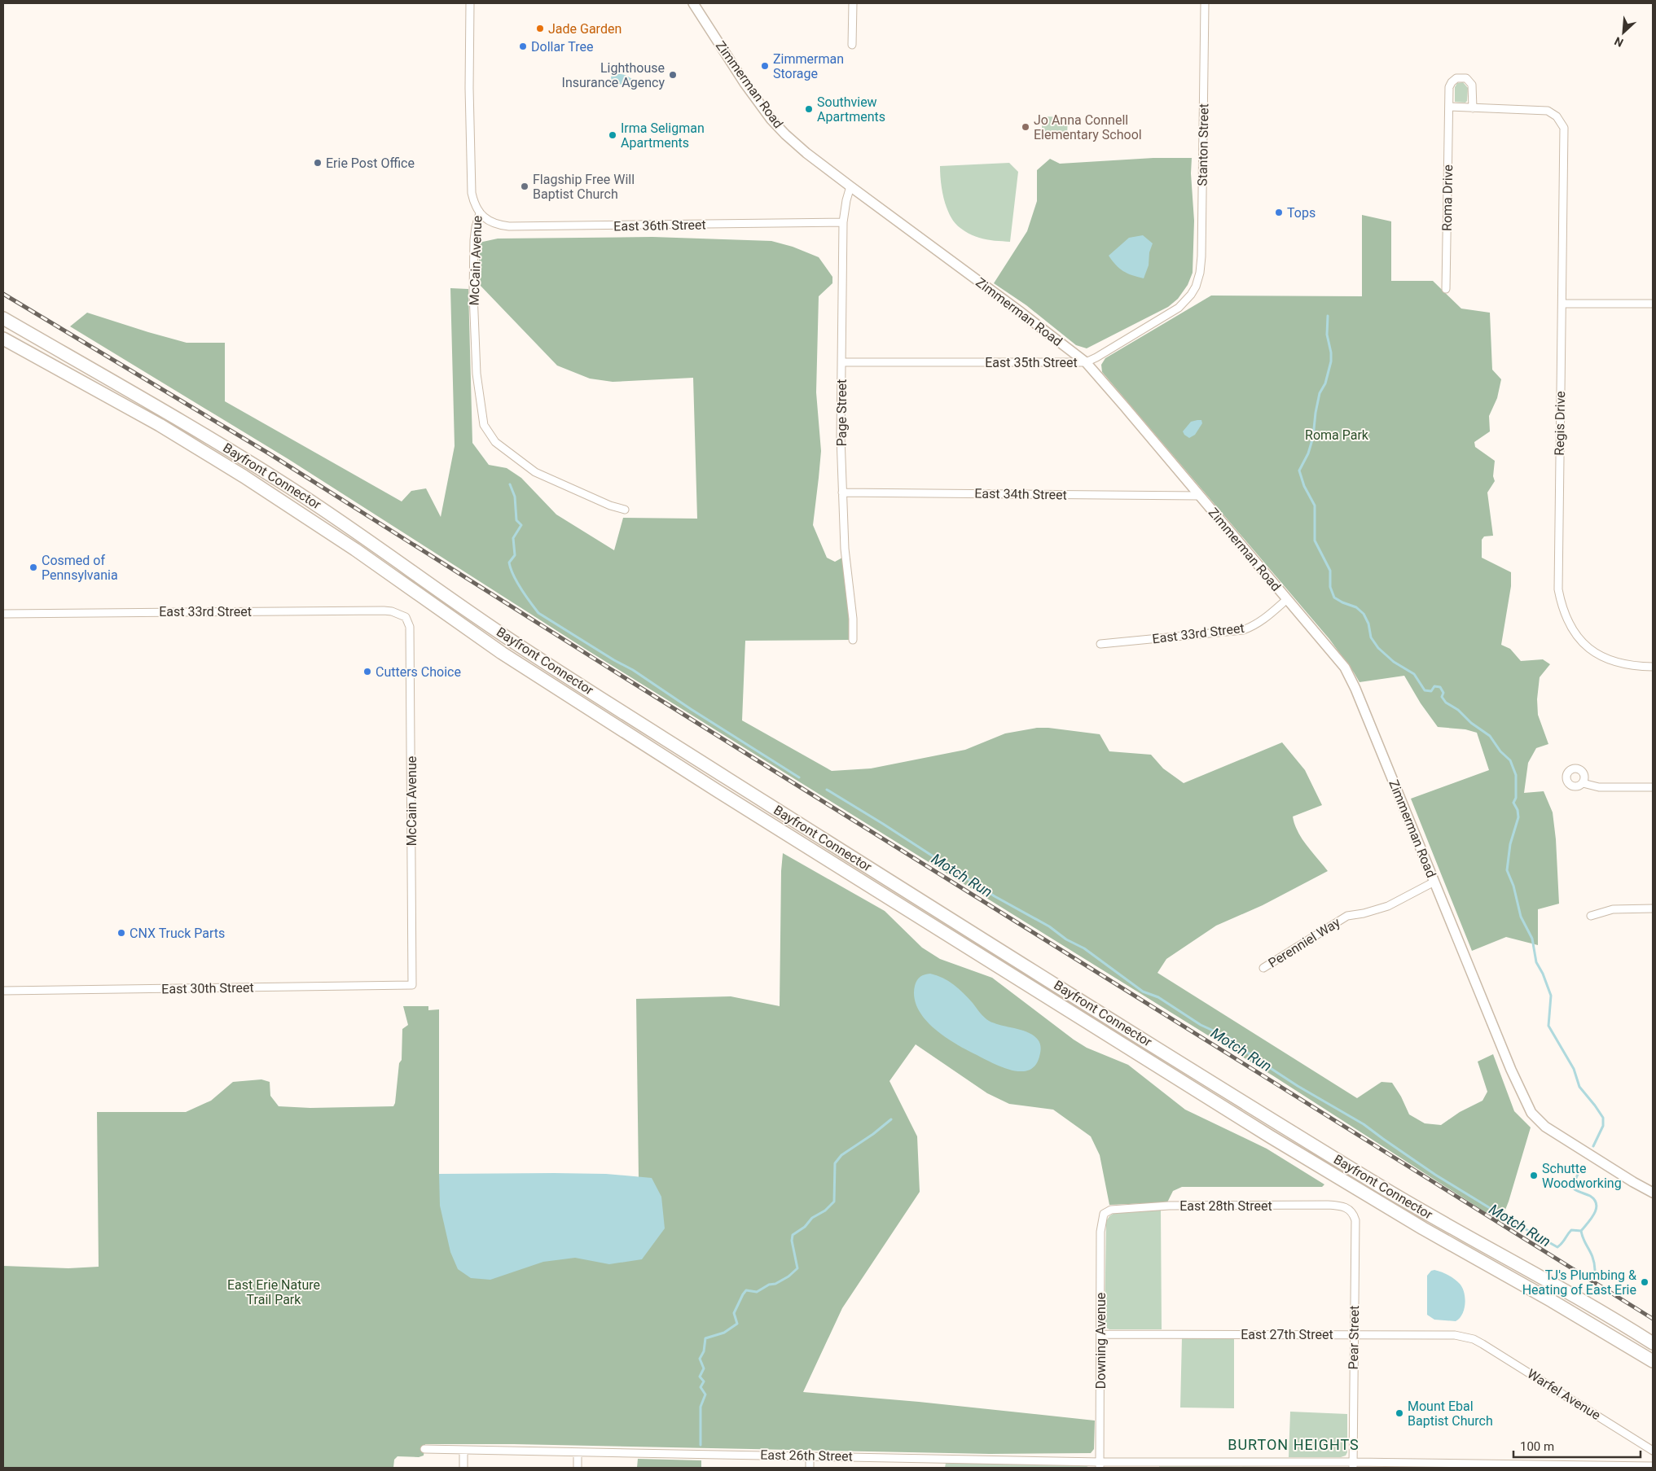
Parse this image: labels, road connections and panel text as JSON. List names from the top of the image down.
{
  "streets": {
    "highway": ["Bayfront Connector"],
    "street": [
      "Zimmerman Road",
      "Stanton Street",
      "Roma Drive",
      "East 36th Street",
      "McCain Avenue",
      "East 35th Street",
      "Page Street",
      "Regis Drive",
      "East 34th Street",
      "East 33rd Street",
      "Perenniel Way",
      "East 30th Street",
      "East 28th Street",
      "East 27th Street",
      "Pear Street",
      "Downing Avenue",
      "Warfel Avenue",
      "East 26th Street"
    ]
  },
  "crossings": [
    ["Zimmerman Road", "East 35th Street"],
    ["Zimmerman Road", "Page Street"],
    ["Zimmerman Road", "East 34th Street"],
    ["Zimmerman Road", "East 33rd Street"],
    ["Zimmerman Road", "Perenniel Way"],
    ["Stanton Street", "East 35th Street"],
    ["Roma Drive", "Regis Drive"],
    ["East 36th Street", "McCain Avenue"],
    ["East 36th Street", "Page Street"],
    ["McCain Avenue", "East 33rd Street"],
    ["McCain Avenue", "East 30th Street"],
    ["East 35th Street", "Page Street"],
    ["Page Street", "East 34th Street"],
    ["East 28th Street", "Pear Street"],
    ["East 28th Street", "Downing Avenue"],
    ["East 27th Street", "Pear Street"],
    ["East 27th Street", "Downing Avenue"],
    ["East 27th Street", "Warfel Avenue"],
    ["Pear Street", "East 26th Street"],
    ["Downing Avenue", "East 26th Street"]
  ],
  "districts": ["BURTON HEIGHTS"],
  "water": ["Motch Run"],
  "parks": ["Roma Park", "East Erie Nature Trail Park"],
  "places": [
    "Jade Garden",
    "Dollar Tree",
    "Zimmerman Storage",
    "Lighthouse Insurance Agency",
    "Southview Apartments",
    "Jo Anna Connell Elementary School",
    "Irma Seligman Apartments",
    "Erie Post Office",
    "Flagship Free Will Baptist Church",
    "Tops",
    "Cosmed of Pennsylvania",
    "Cutters Choice",
    "CNX Truck Parts",
    "Schutte Woodworking",
    "TJ's Plumbing & Heating of East Erie",
    "Mount Ebal Baptist Church"
  ],
  "scale_bar": "100 m",
  "north": "bottom left"
}
